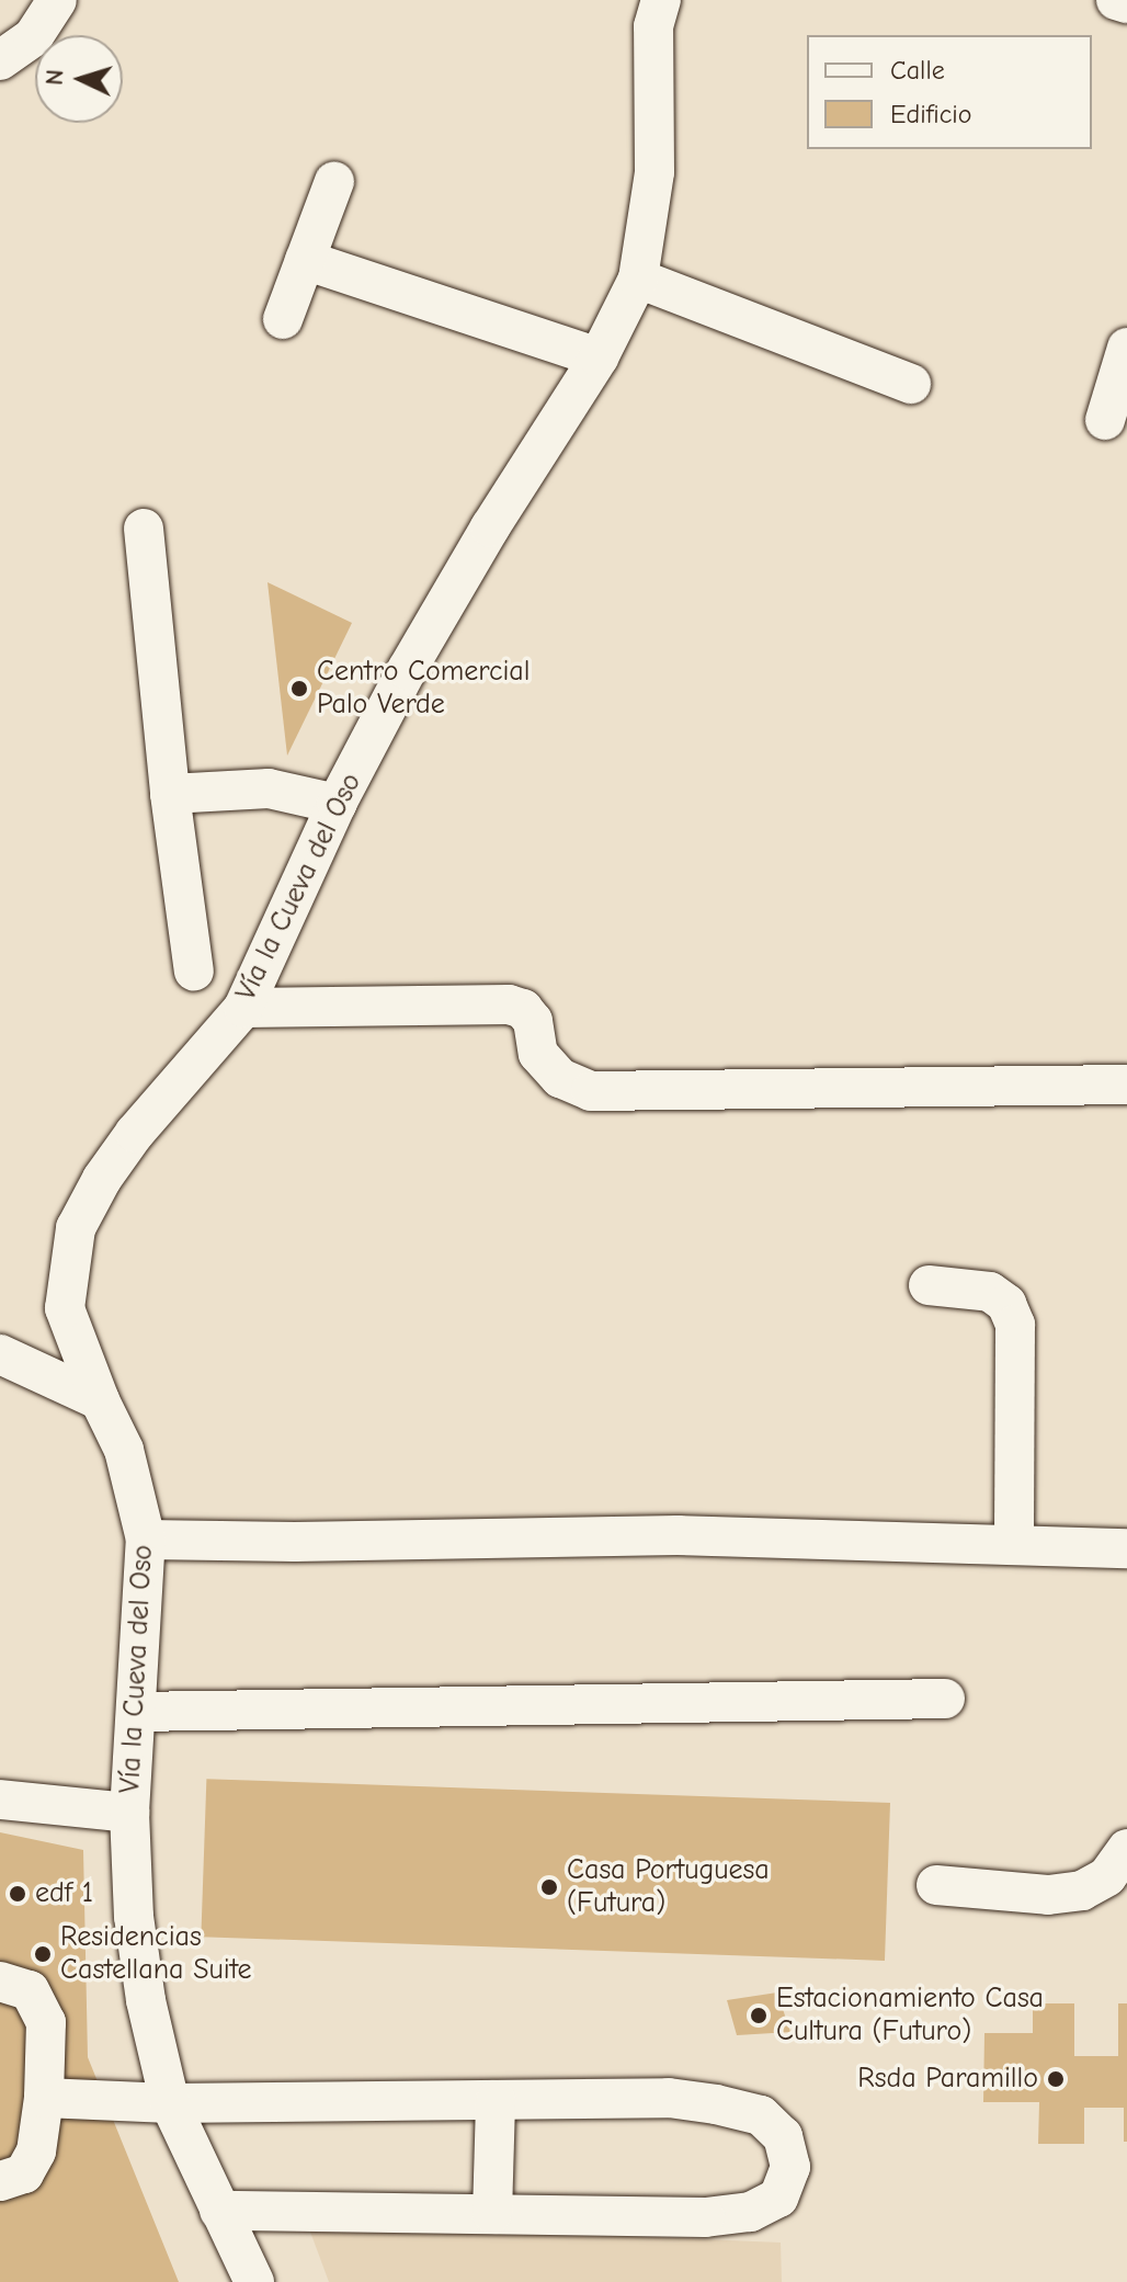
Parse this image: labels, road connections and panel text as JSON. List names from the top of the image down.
{
  "streets": {
    "street": ["Vía la Cueva del Oso"]
  },
  "places": [
    "Centro Comercial Palo Verde",
    "Casa Portuguesa (Futura)",
    "edf 1",
    "Residencias Castellana Suite",
    "Estacionamiento Casa Cultura (Futuro)",
    "Rsda Paramillo"
  ],
  "legend": ["Calle", "Edificio"],
  "north": "left"
}
